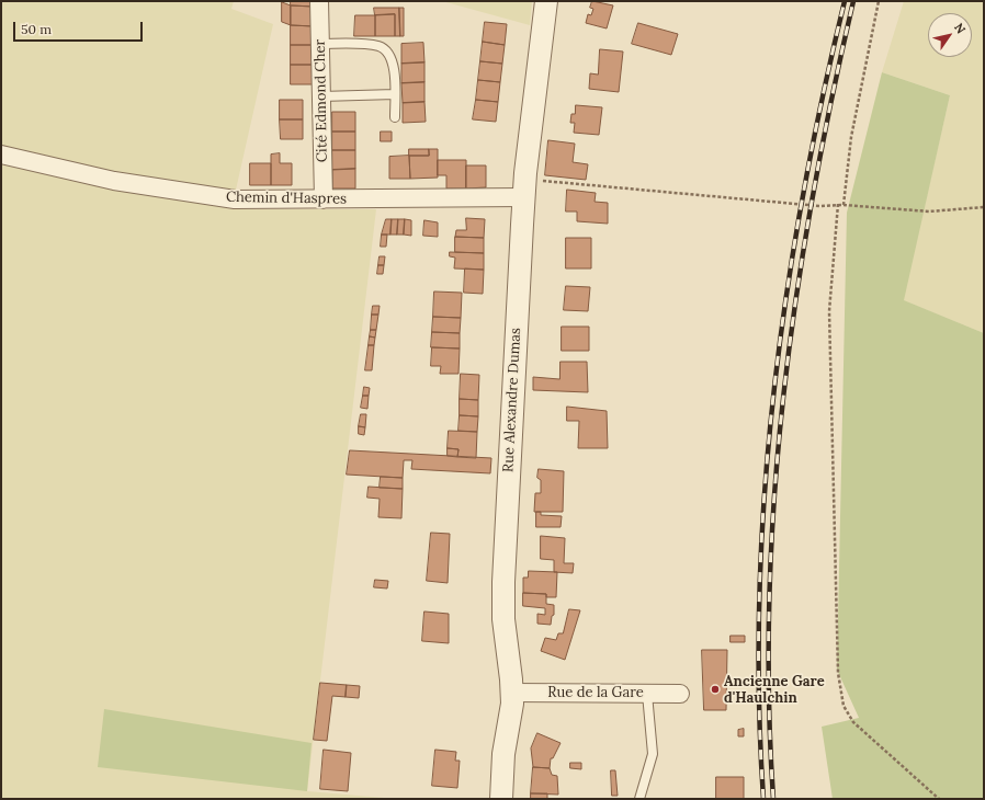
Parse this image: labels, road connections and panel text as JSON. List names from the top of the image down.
{
  "streets": {
    "street": [
      "Cité Edmond Cher",
      "Chemin d'Haspres",
      "Rue Alexandre Dumas",
      "Rue de la Gare"
    ]
  },
  "crossings": [
    ["Cité Edmond Cher", "Chemin d'Haspres"],
    ["Chemin d'Haspres", "Rue Alexandre Dumas"],
    ["Rue Alexandre Dumas", "Rue de la Gare"]
  ],
  "places": ["Ancienne Gare d'Haulchin"],
  "scale_bar": "50 m",
  "north": "top right"
}
